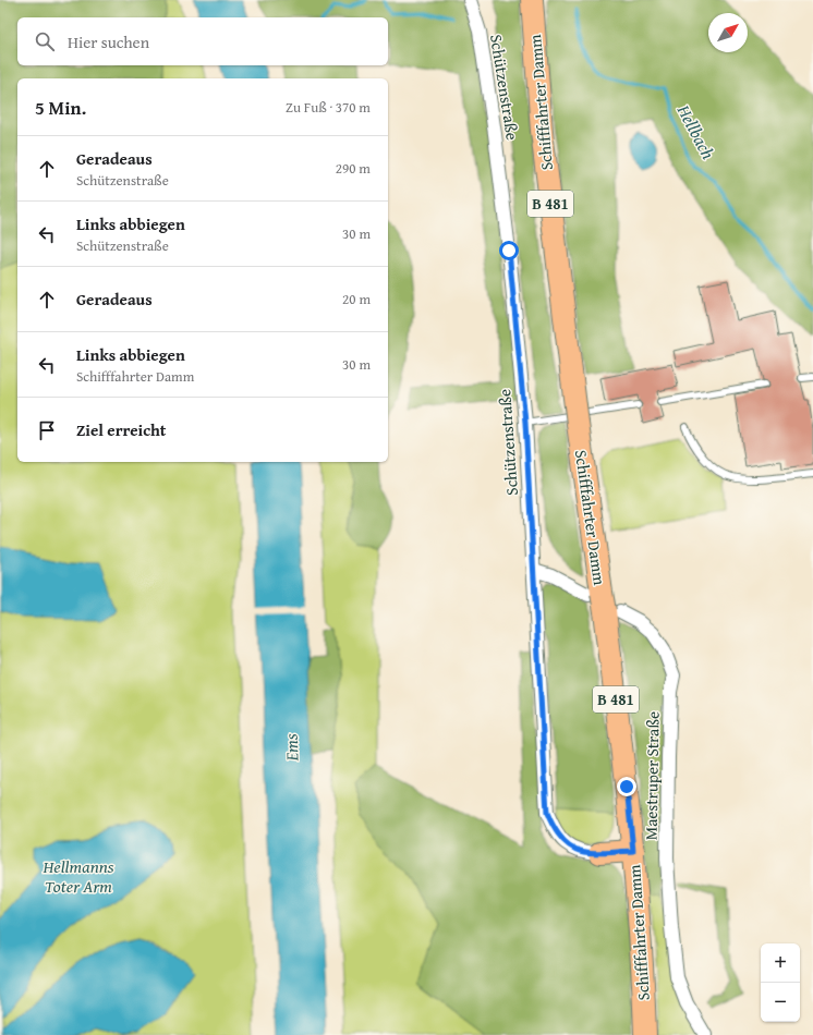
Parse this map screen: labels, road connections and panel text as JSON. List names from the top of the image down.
{
  "streets": {
    "main road": ["Schifffahrter Damm", "B 481"],
    "street": ["Schützenstraße", "Maestruper Straße"]
  },
  "crossings": [
    ["Schützenstraße", "Maestruper Straße"],
    ["Schifffahrter Damm", "Maestruper Straße"]
  ],
  "water": ["Hellbach", "Ems", "Hellmanns Toter Arm"],
  "north": "top right",
  "page": {
    "search": "Hier suchen",
    "heading": ["5 Min.", "Zu Fuß · 370 m"],
    "list": [
      ["Geradeaus", "Schützenstraße", "290 m"],
      ["Links abbiegen", "Schützenstraße", "30 m"],
      ["Geradeaus", "20 m"],
      ["Links abbiegen", "Schifffahrter Damm", "30 m"],
      "Ziel erreicht"
    ],
    "map_buttons": ["+", "−"]
  }
}
